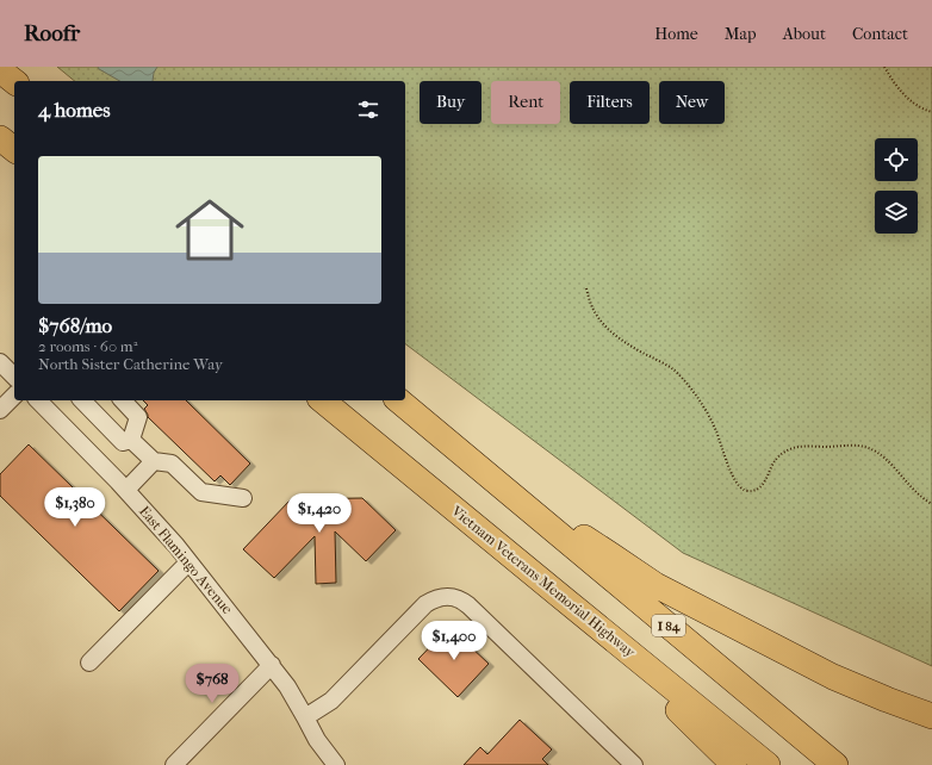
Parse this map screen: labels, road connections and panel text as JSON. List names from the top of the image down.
{
  "streets": {
    "highway": ["Vietnam Veterans Memorial Highway", "I 84"],
    "street": ["East Flamingo Avenue"]
  },
  "page": {
    "header": "Roofr",
    "nav": [
      "Home",
      "Map",
      "About",
      "Contact"
    ],
    "chip": [
      "Buy",
      "Rent",
      "Filters",
      "New"
    ],
    "heading": "4 homes",
    "list": [
      {
        "name": "$768/mo",
        "note": "2 rooms · 60 m² · North Sister Catherine Way"
      }
    ],
    "price": [
      "$1,380",
      "$1,420",
      "$1,400",
      "$768"
    ]
  }
}
